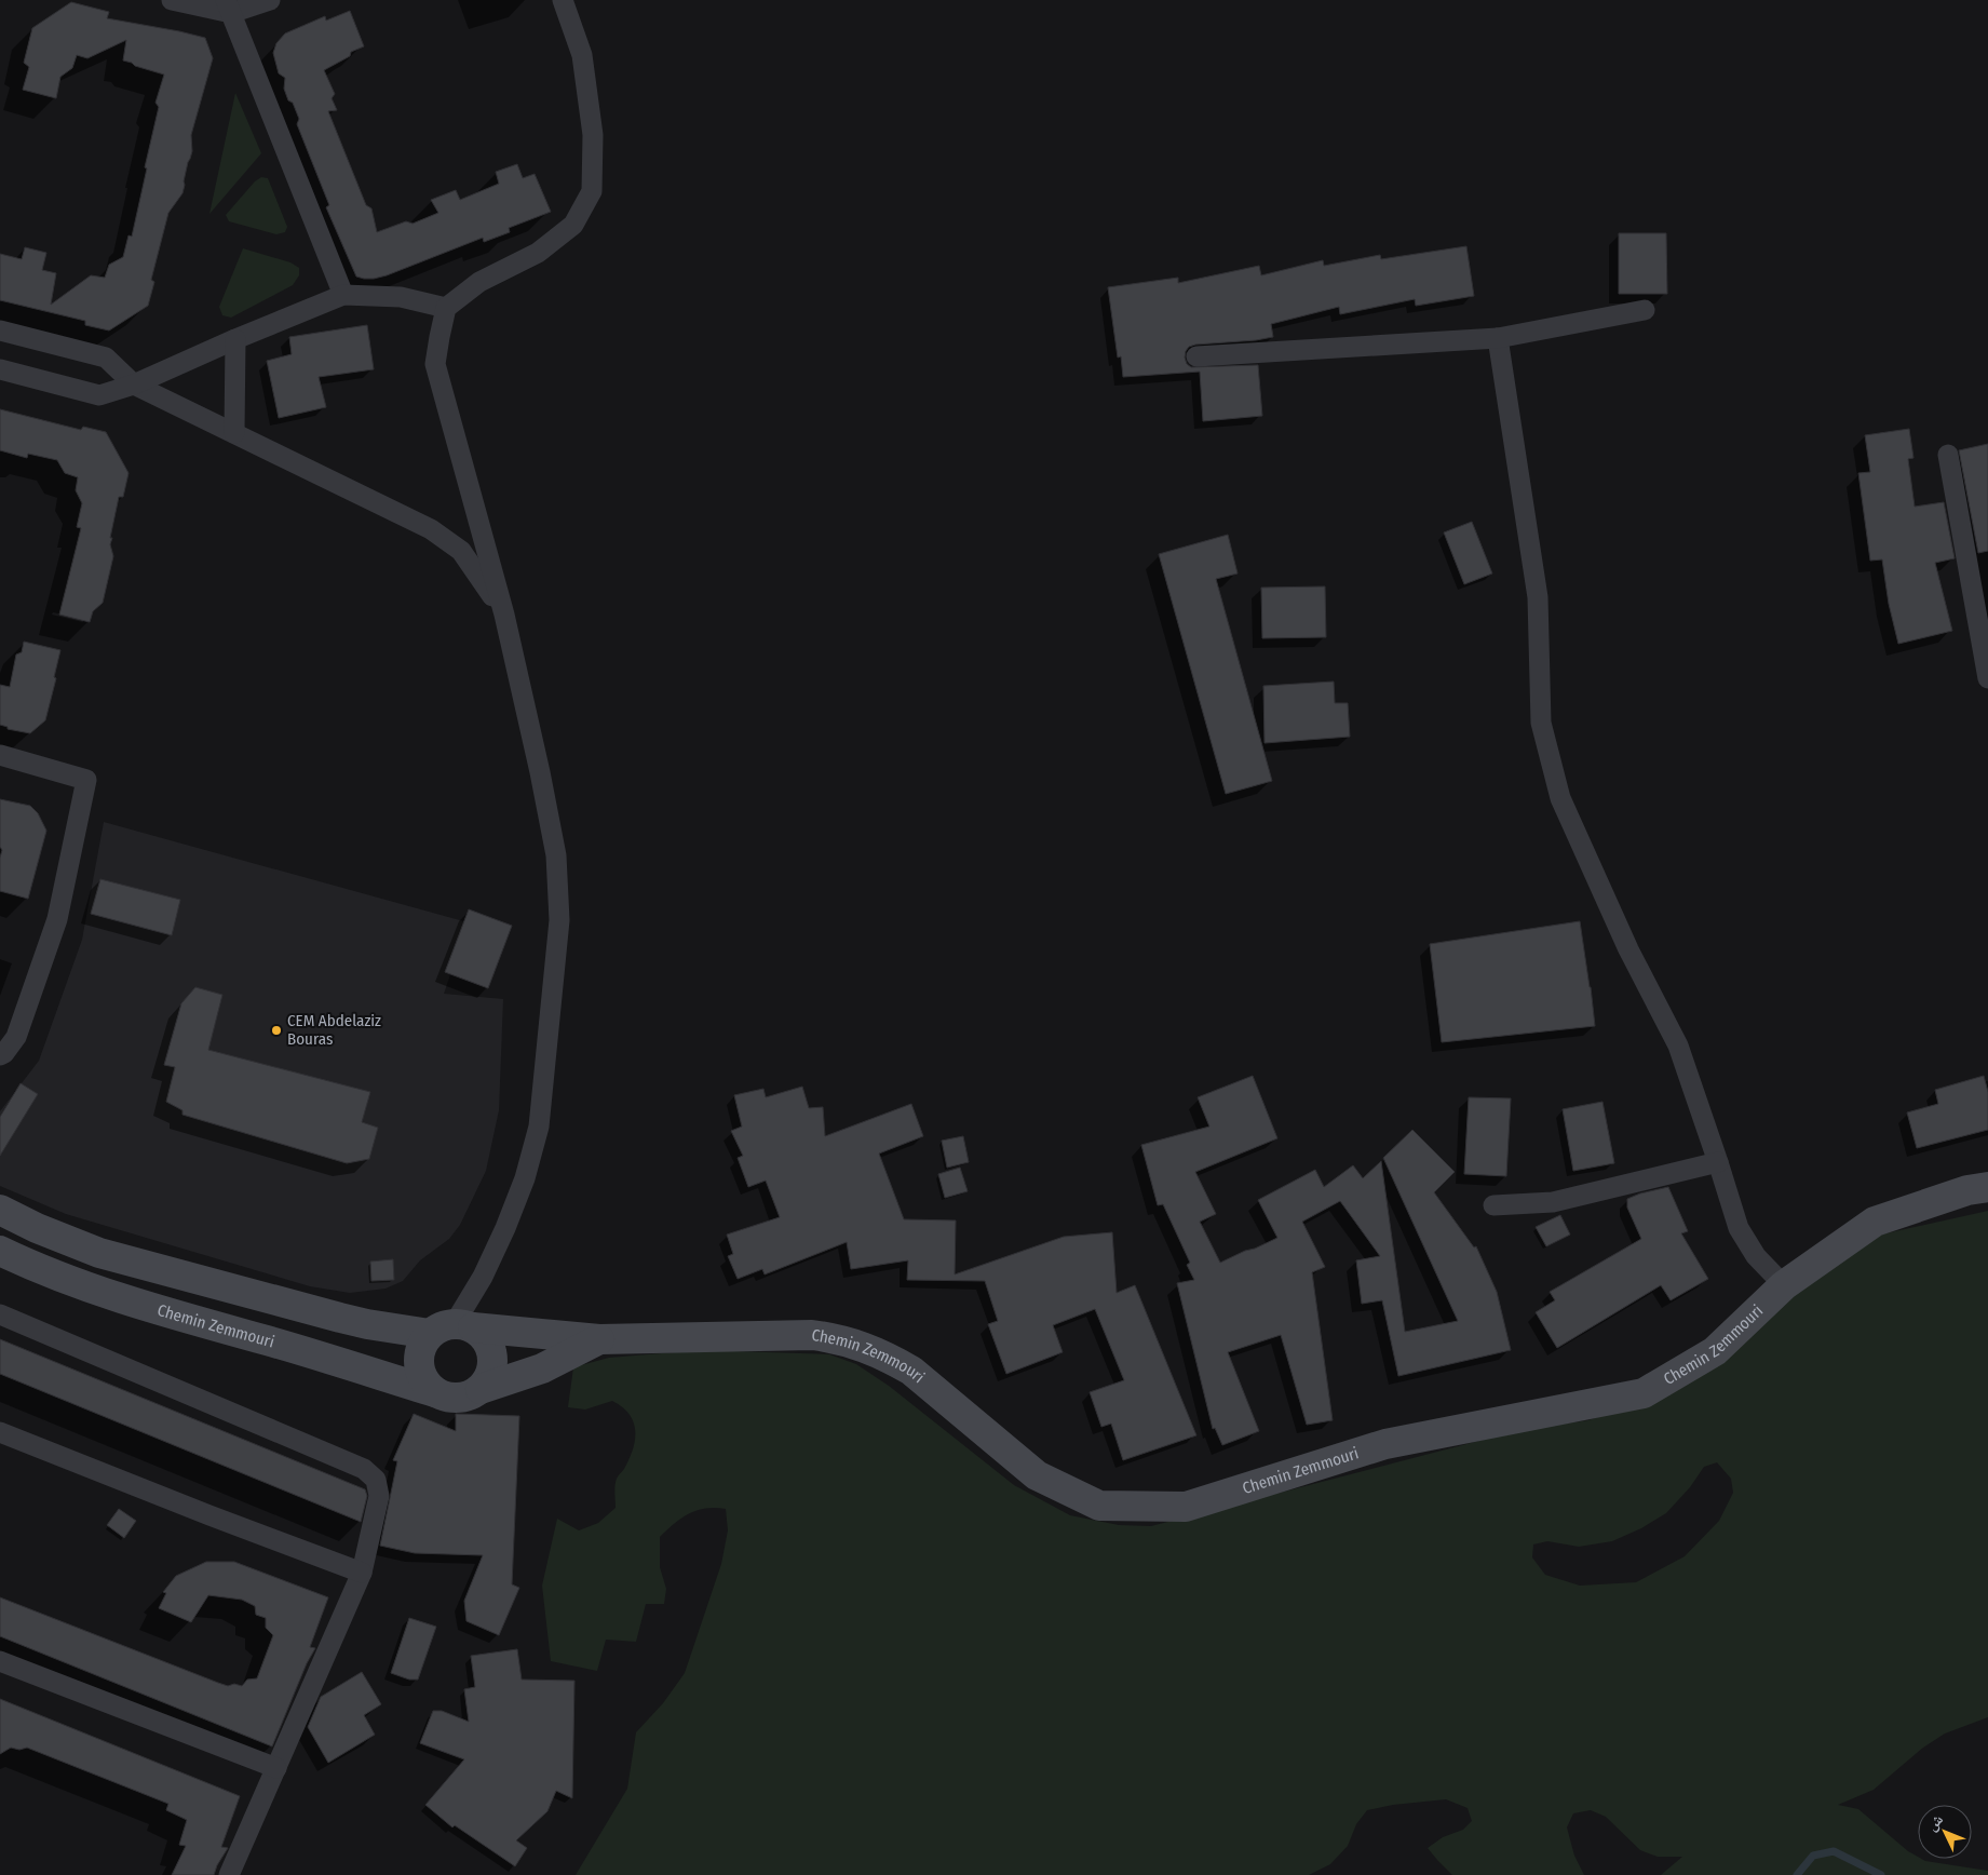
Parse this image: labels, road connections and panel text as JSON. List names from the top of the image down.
{
  "streets": {
    "street": ["Chemin Zemmouri"]
  },
  "places": ["CEM Abdelaziz Bouras"],
  "north": "top left"
}
